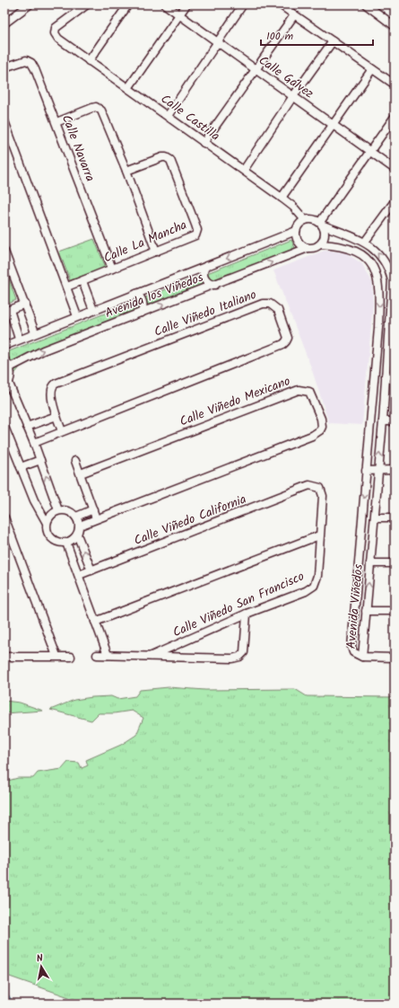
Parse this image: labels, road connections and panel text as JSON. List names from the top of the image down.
{
  "streets": {
    "street": [
      "Calle Gálvez",
      "Calle Castilla",
      "Calle Navarra",
      "Calle La Mancha",
      "Avenida los Viñedos",
      "Calle Viñedo Italiano",
      "Calle Viñedo Mexicano",
      "Calle Viñedo California",
      "Calle Viñedo San Francisco",
      "Avenida Viñedos"
    ]
  },
  "crossings": [
    ["Calle Castilla", "Avenida los Viñedos"],
    ["Calle Castilla", "Avenida Viñedos"],
    ["Calle Navarra", "Calle La Mancha"],
    ["Avenida los Viñedos", "Avenida Viñedos"],
    ["Calle Viñedo California", "Calle Viñedo San Francisco"]
  ],
  "scale_bar": "100 m",
  "north": "top"
}
